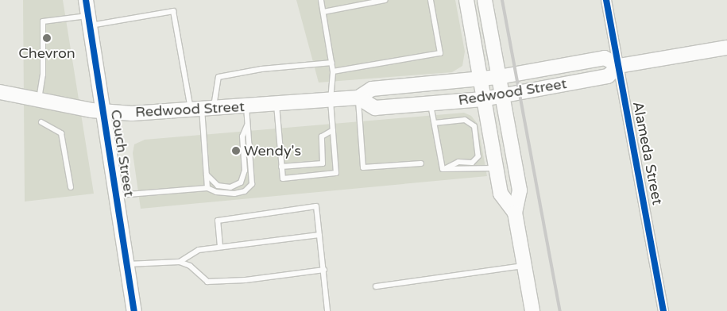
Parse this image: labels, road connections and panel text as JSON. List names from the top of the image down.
{
  "streets": {
    "main road": ["Redwood Street", "Couch Street"],
    "street": ["Alameda Street"]
  },
  "crossings": [
    ["Redwood Street", "Couch Street"],
    ["Redwood Street", "Alameda Street"]
  ],
  "places": ["Chevron", "Wendy's"]
}
